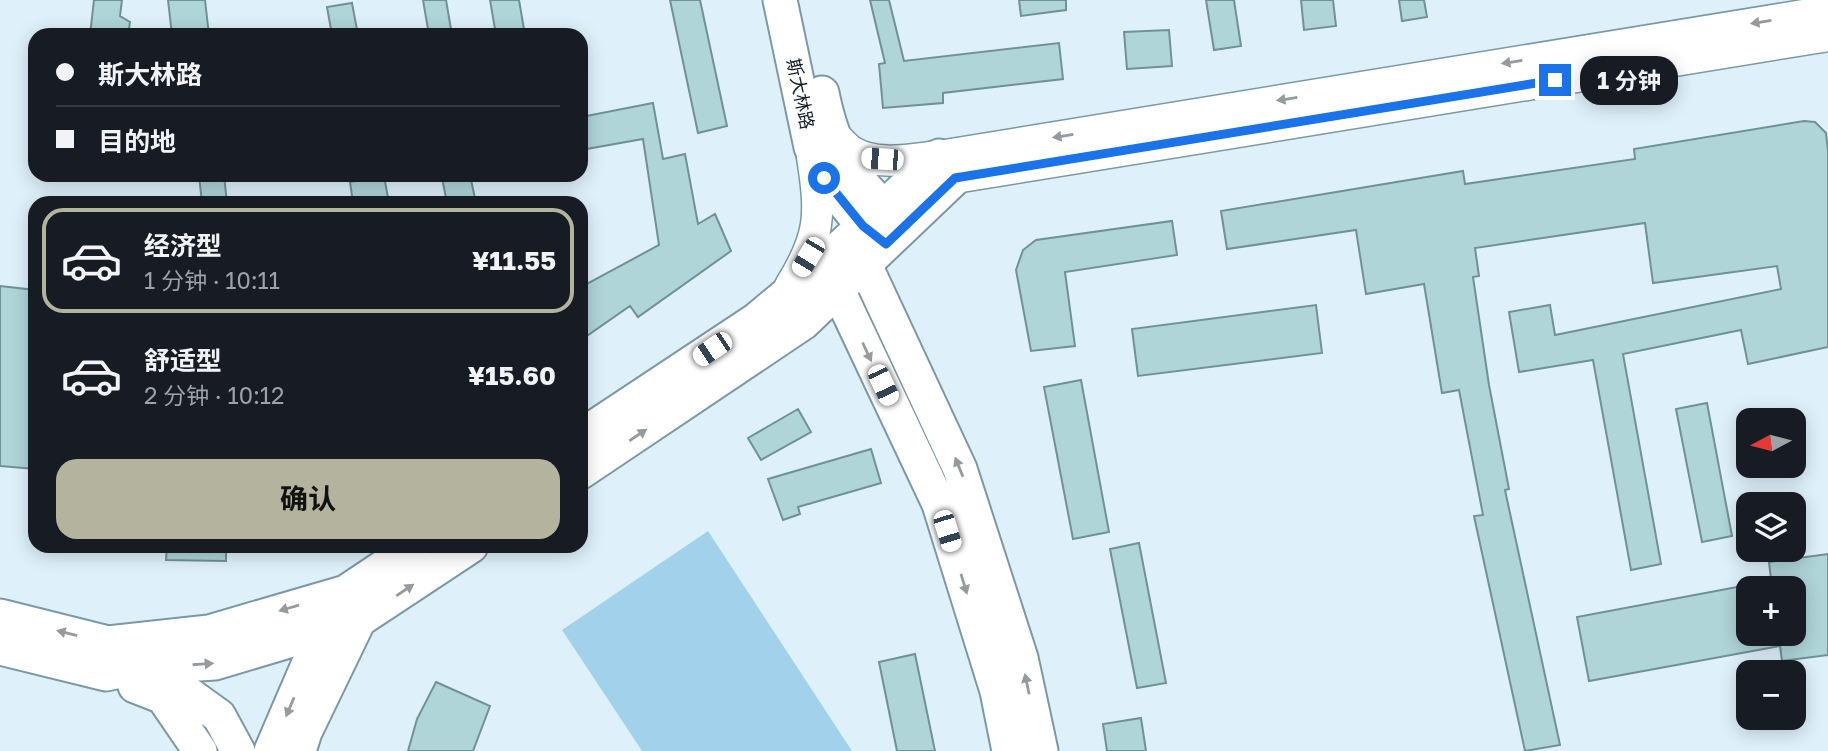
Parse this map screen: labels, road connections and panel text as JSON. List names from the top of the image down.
{
  "streets": {
    "main road": ["斯大林路"]
  },
  "north": "left",
  "page": {
    "banner": ["斯大林路", "目的地"],
    "bubble": "1 分钟",
    "list": [
      {
        "name": "经济型",
        "note": "1 分钟 · 10:11",
        "value": "¥11.55"
      },
      {
        "name": "舒适型",
        "note": "2 分钟 · 10:12",
        "value": "¥15.60"
      }
    ],
    "map_buttons": ["+", "−"],
    "buttons": "确认"
  }
}
